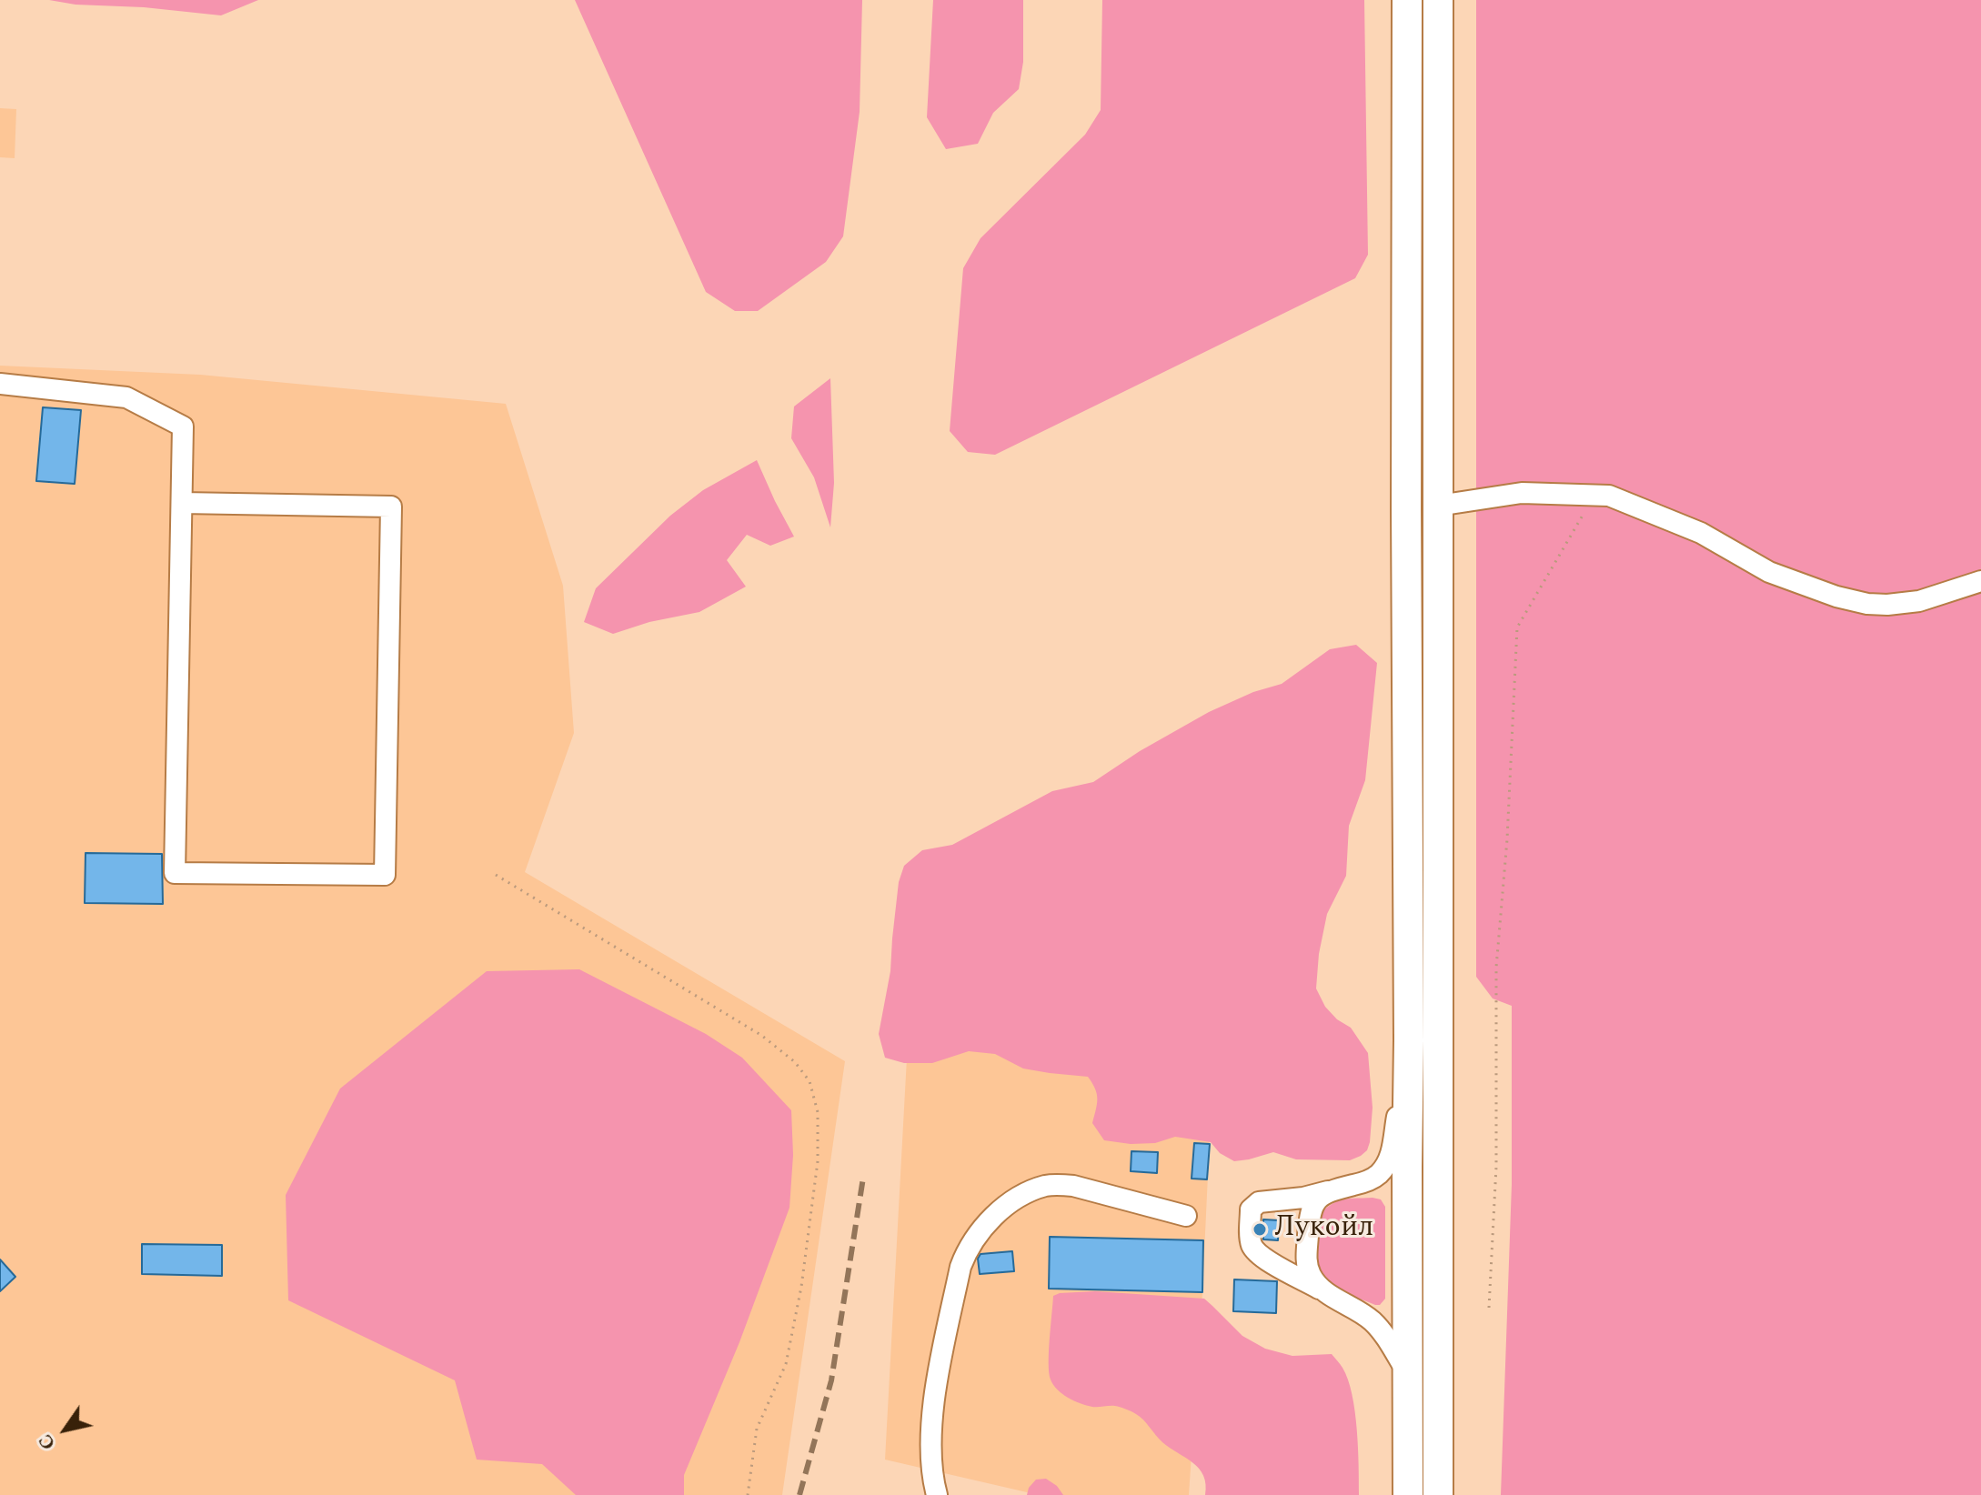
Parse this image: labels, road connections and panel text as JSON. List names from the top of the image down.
{
  "places": ["Лукойл"],
  "north": "bottom left"
}
